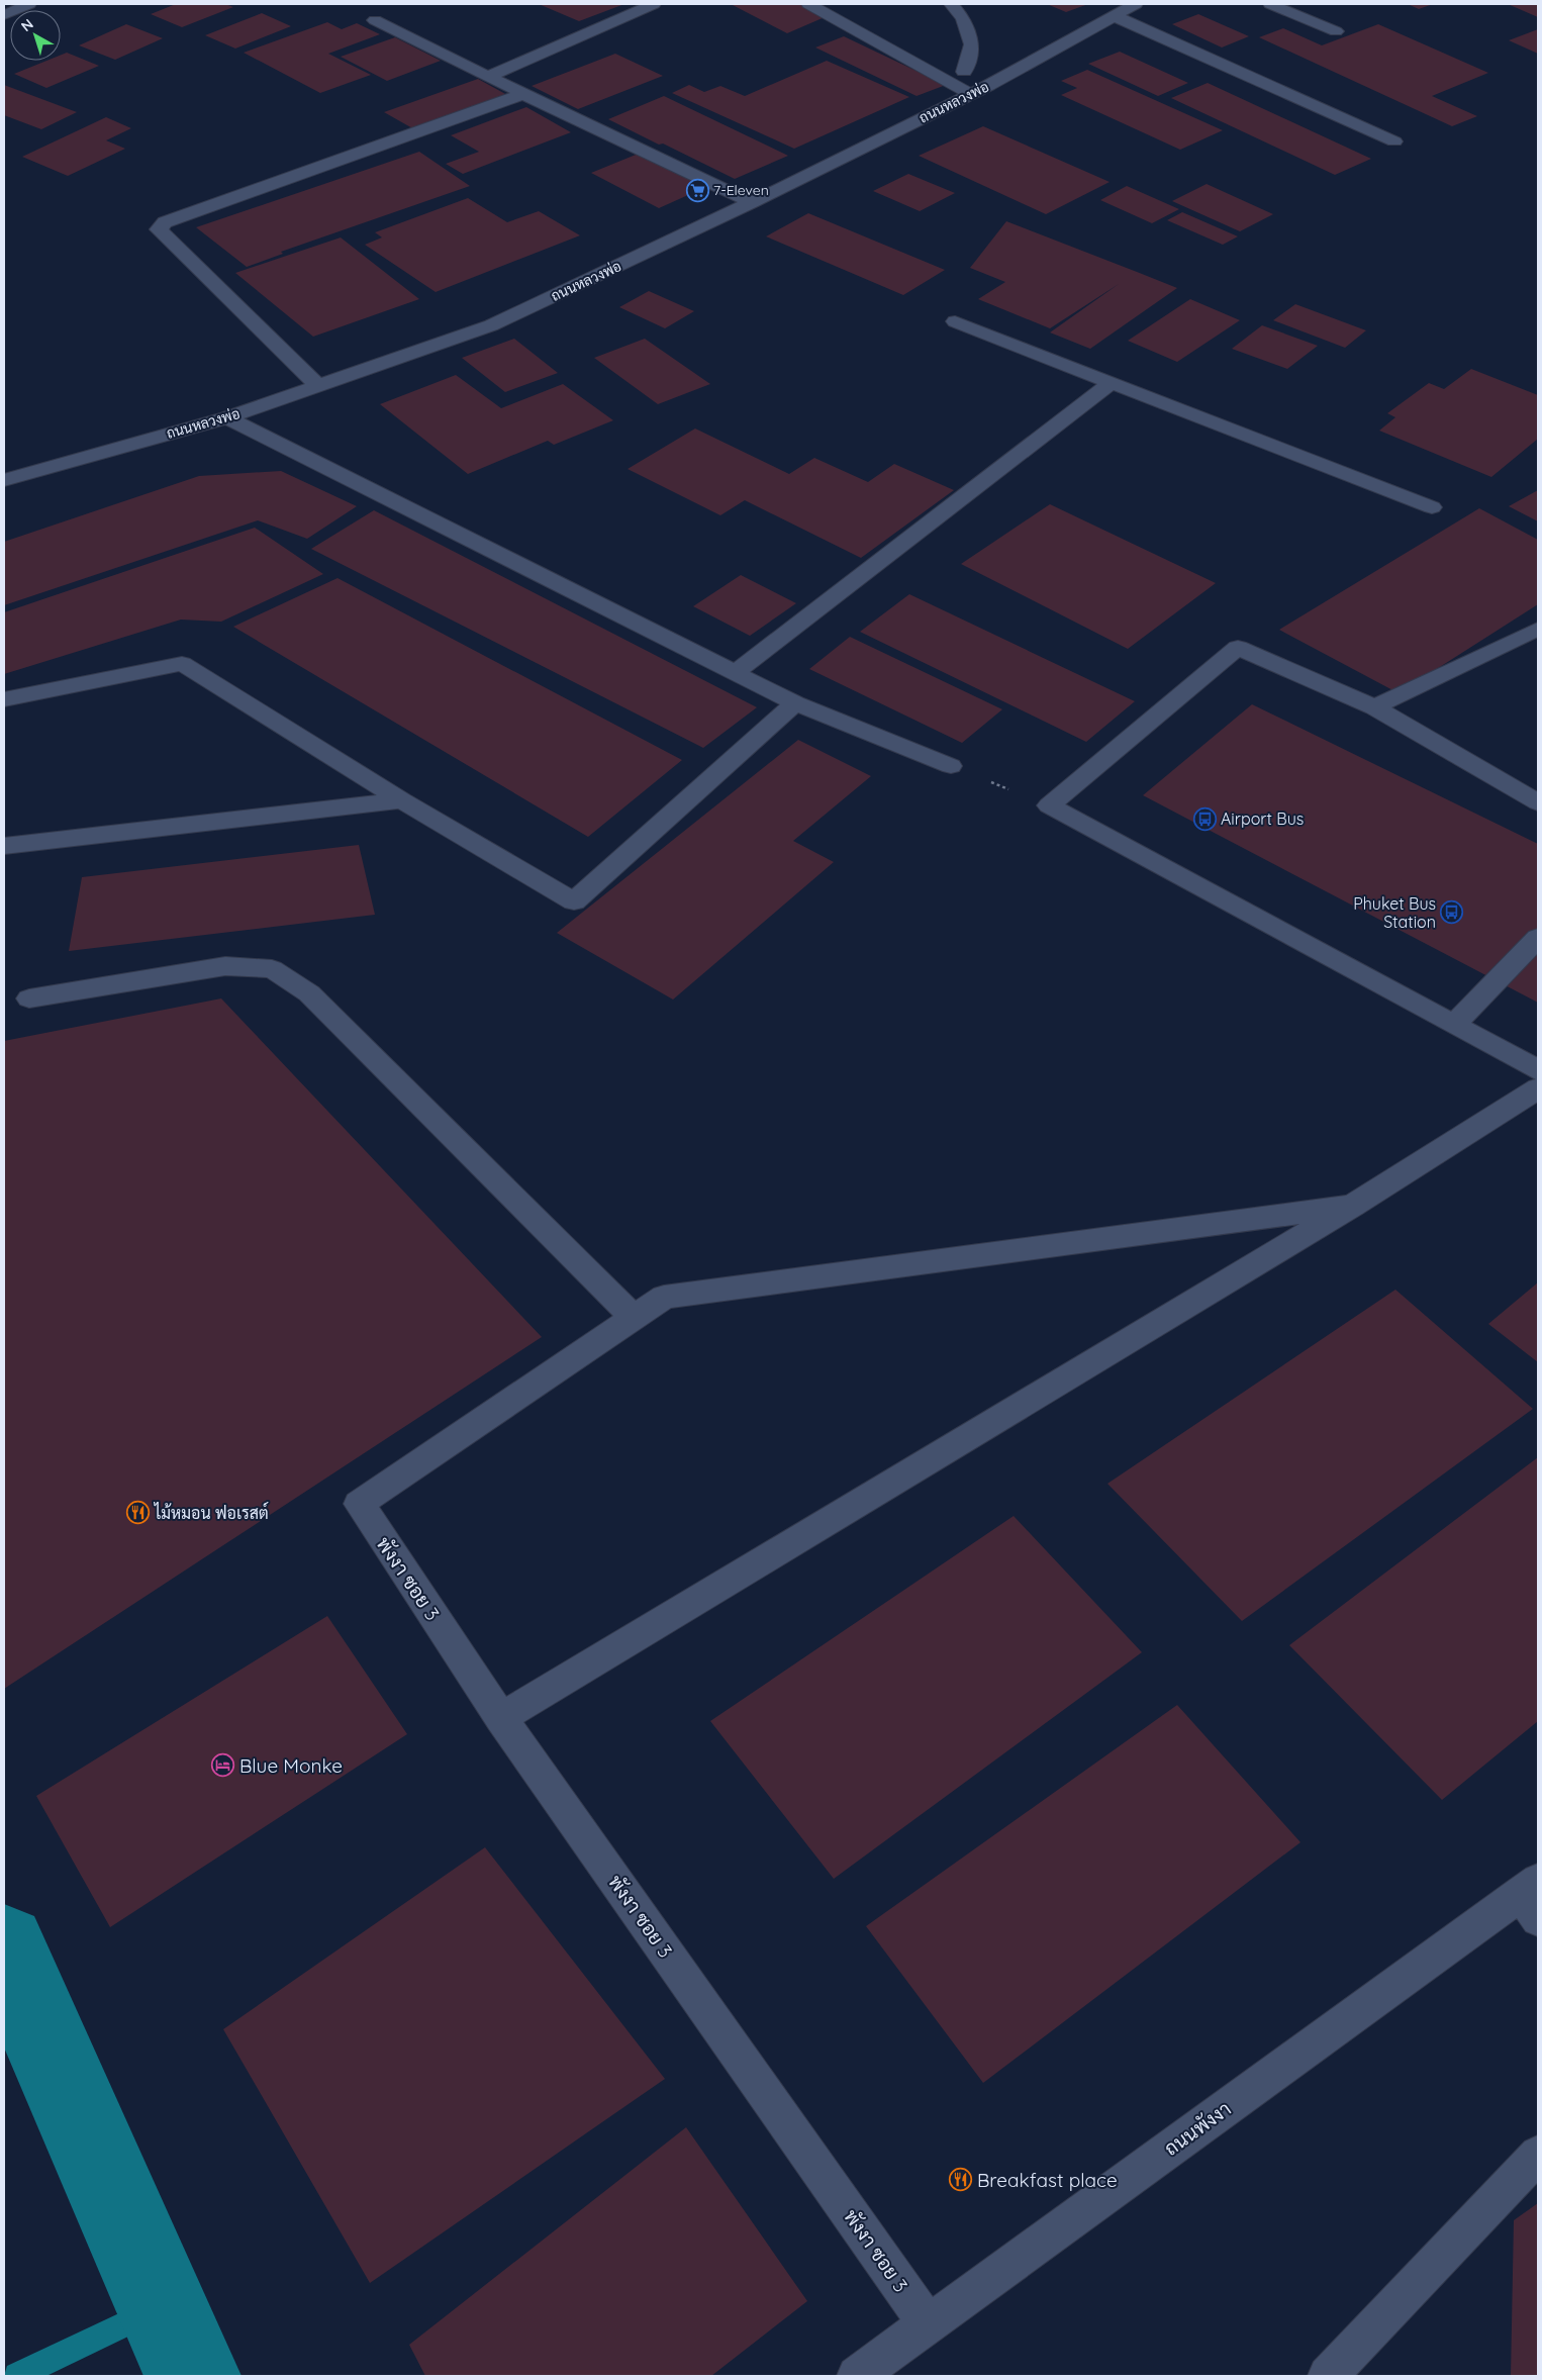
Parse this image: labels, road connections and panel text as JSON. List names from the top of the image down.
{
  "streets": {
    "street": ["ถนนหลวงพ่อ", "พังงา ซอย 3", "ถนนพังงา"]
  },
  "crossings": [
    ["พังงา ซอย 3", "ถนนพังงา"]
  ],
  "places": {
    "supermarket": ["7-Eleven"],
    "bus stop": ["Airport Bus", "Phuket Bus Station"],
    "restaurant": ["ไม้หมอน ฟอเรสต์", "Breakfast place"],
    "hotel": ["Blue Monke"]
  },
  "north": "top left"
}
